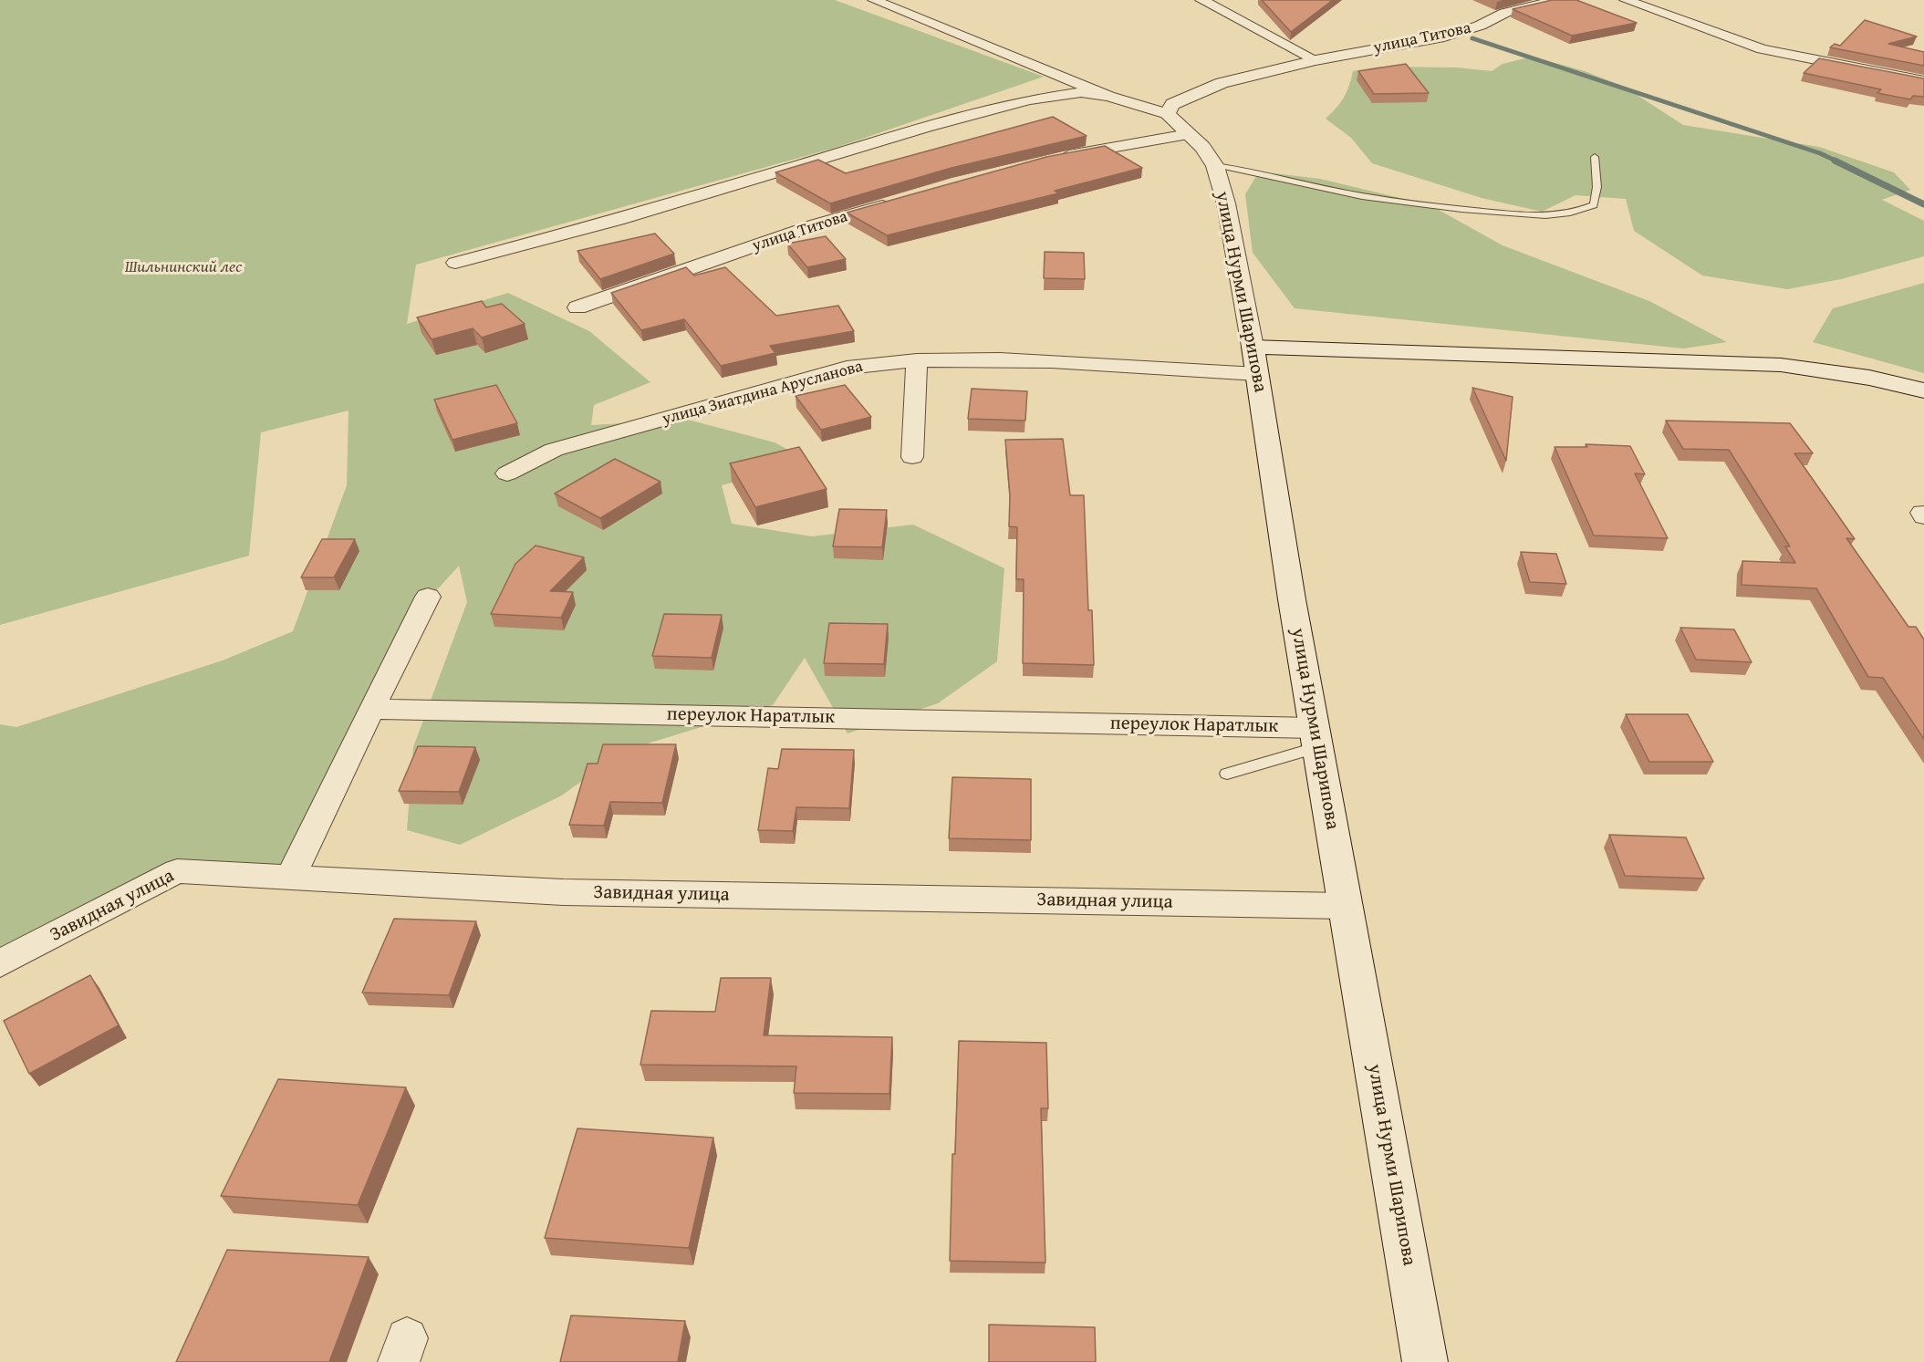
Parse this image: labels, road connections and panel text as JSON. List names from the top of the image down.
{
  "streets": {
    "main road": ["улица Титова", "улица Нурми Шарипова"],
    "street": ["улица Зиатдина Арусланова", "переулок Наратлык", "Завидная улица"]
  },
  "crossings": [
    ["улица Титова", "улица Нурми Шарипова"],
    ["улица Нурми Шарипова", "улица Зиатдина Арусланова"],
    ["улица Нурми Шарипова", "переулок Наратлык"],
    ["улица Нурми Шарипова", "Завидная улица"]
  ],
  "parks": ["Шильнинский лес"]
}
